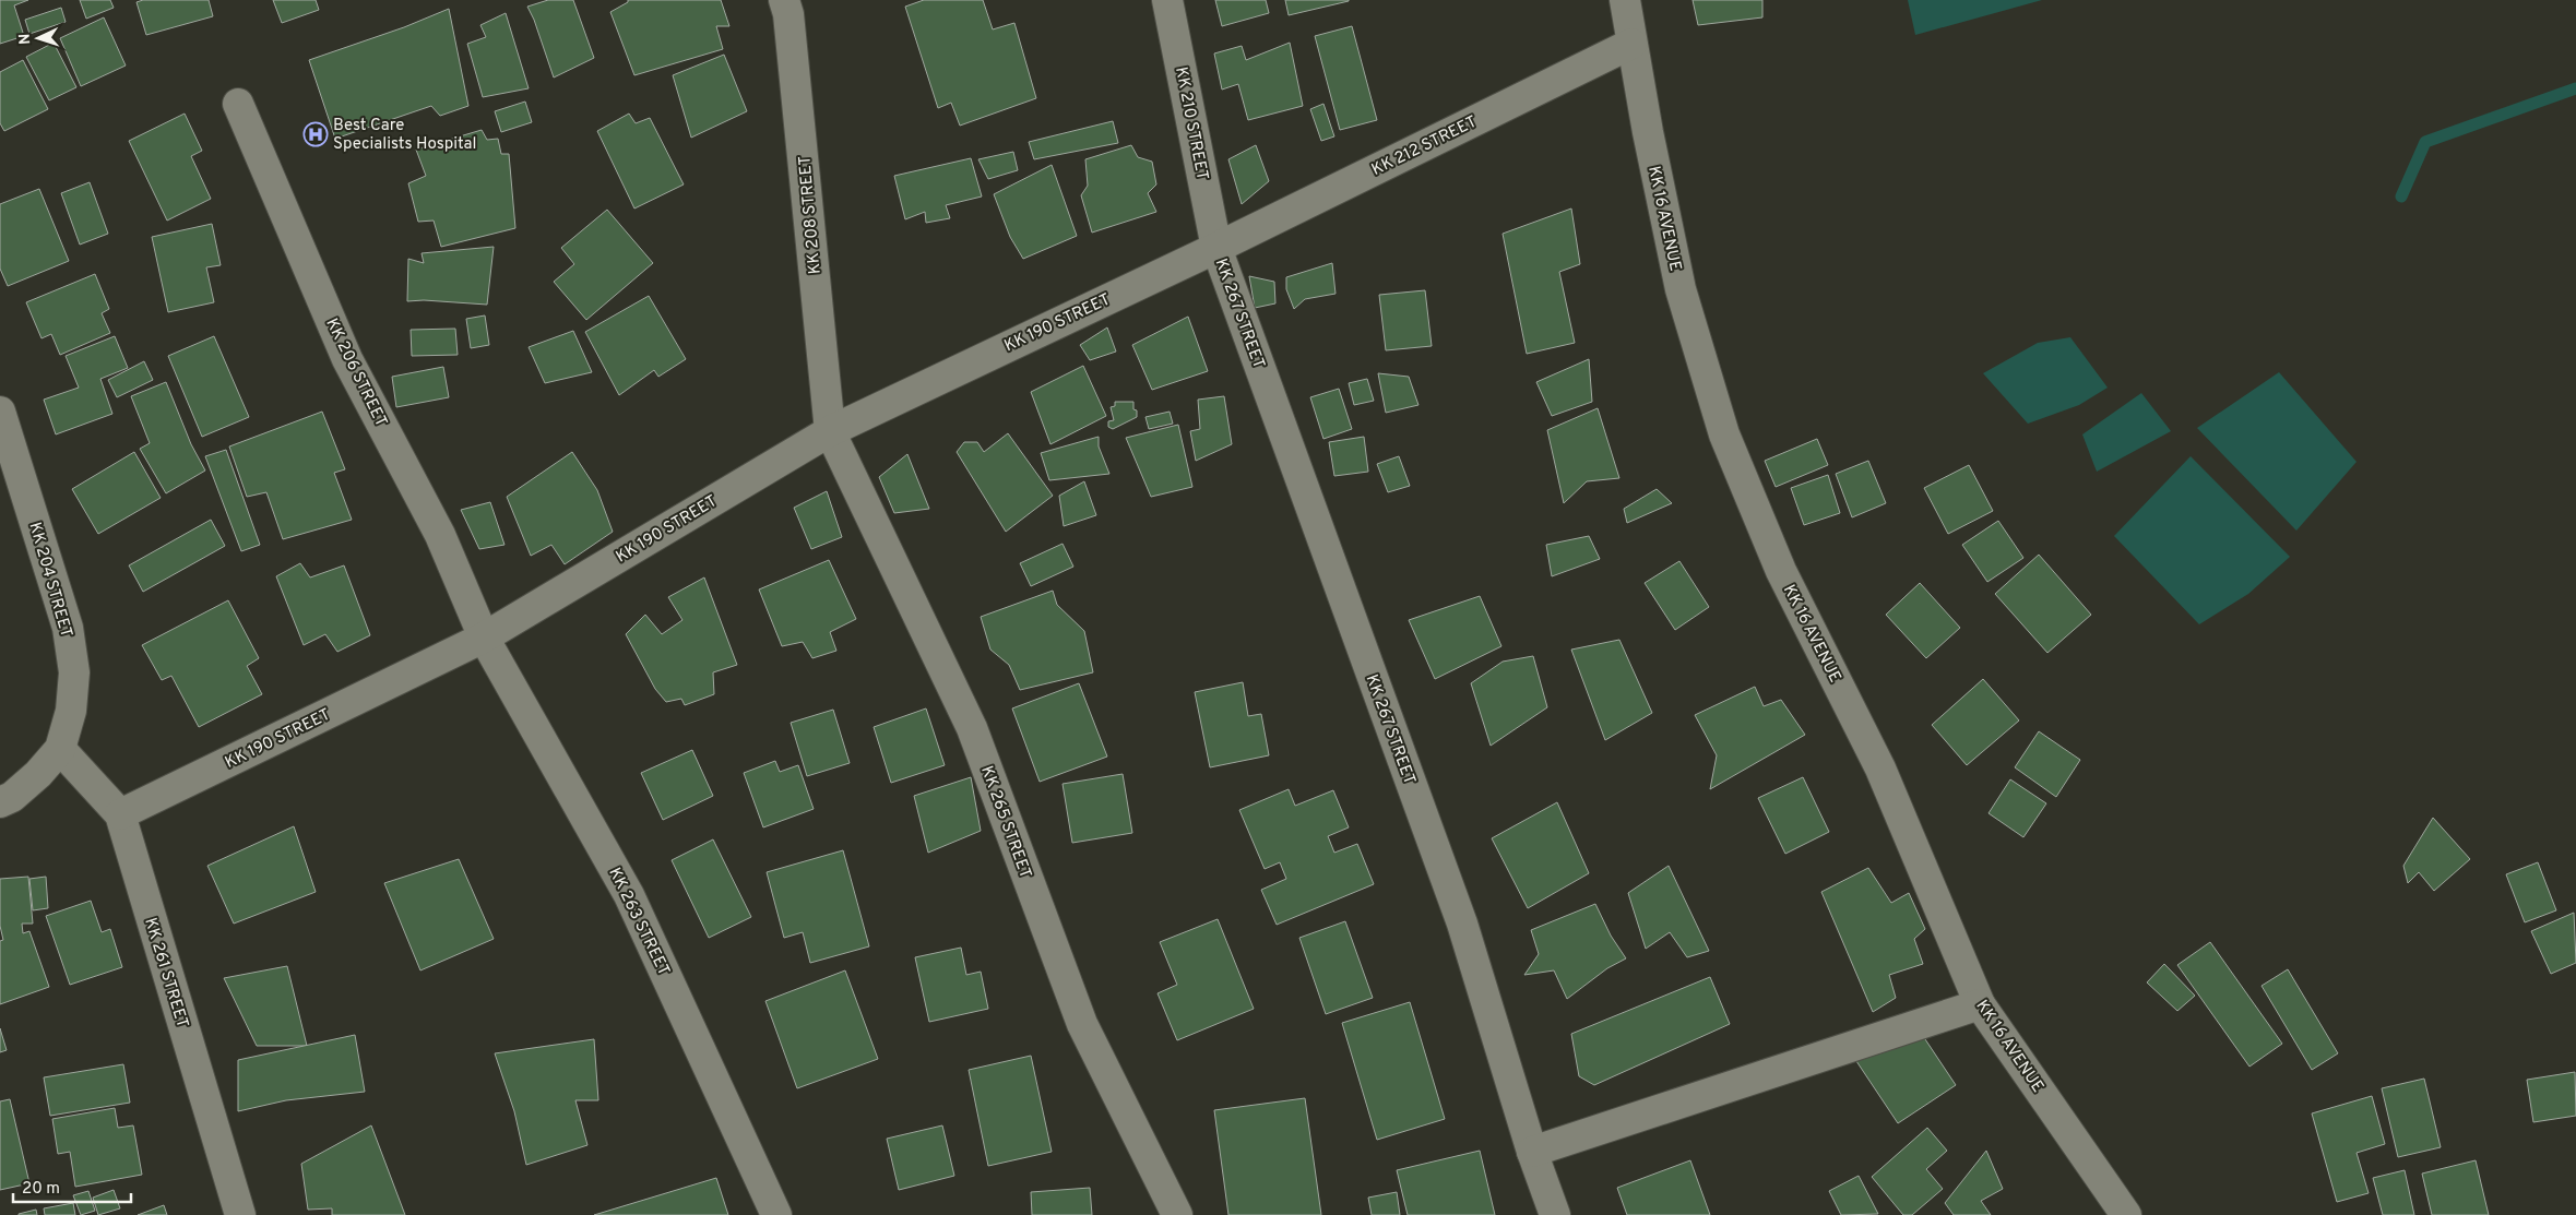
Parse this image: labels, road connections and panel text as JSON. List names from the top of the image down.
{
  "streets": {
    "street": [
      "KK 210 STREET",
      "KK 212 STREET",
      "KK 208 STREET",
      "KK 16 AVENUE",
      "KK 267 STREET",
      "KK 190 STREET",
      "KK 206 STREET",
      "KK 204 STREET",
      "KK 265 STREET",
      "KK 263 STREET",
      "KK 261 STREET"
    ]
  },
  "crossings": [
    ["KK 210 STREET", "KK 212 STREET"],
    ["KK 210 STREET", "KK 267 STREET"],
    ["KK 210 STREET", "KK 190 STREET"],
    ["KK 212 STREET", "KK 16 AVENUE"],
    ["KK 212 STREET", "KK 267 STREET"],
    ["KK 212 STREET", "KK 190 STREET"],
    ["KK 208 STREET", "KK 190 STREET"],
    ["KK 208 STREET", "KK 265 STREET"],
    ["KK 267 STREET", "KK 190 STREET"],
    ["KK 190 STREET", "KK 206 STREET"],
    ["KK 190 STREET", "KK 265 STREET"],
    ["KK 190 STREET", "KK 263 STREET"],
    ["KK 190 STREET", "KK 261 STREET"],
    ["KK 206 STREET", "KK 263 STREET"],
    ["KK 204 STREET", "KK 261 STREET"]
  ],
  "places": {
    "hospital": ["Best Care Specialists Hospital"]
  },
  "scale_bar": "20 m",
  "north": "left"
}
